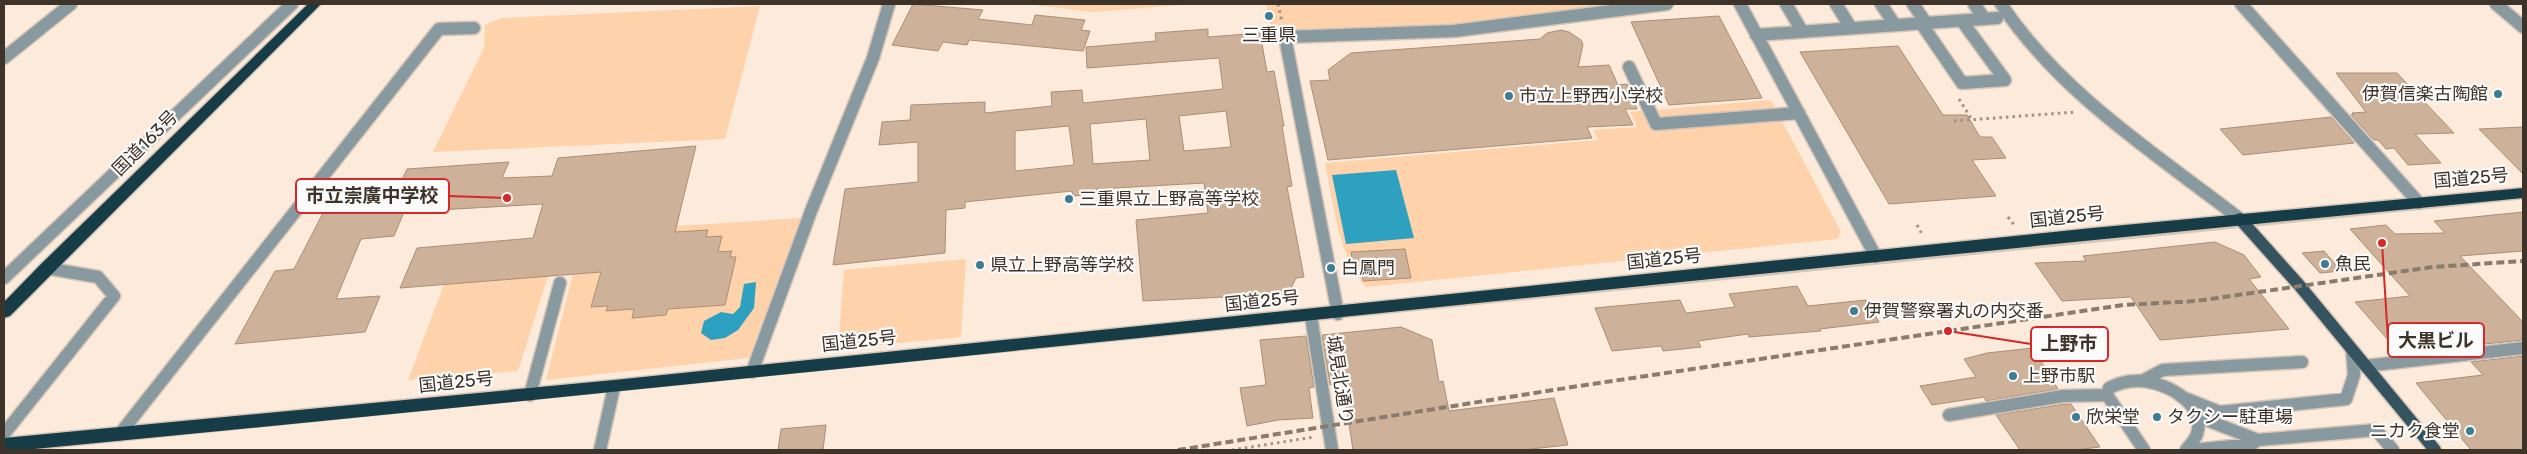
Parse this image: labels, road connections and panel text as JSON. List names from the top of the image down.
{
  "streets": {
    "highway": ["国道163号", "国道25号"],
    "street": ["城見北通り"]
  },
  "crossings": [
    ["国道25号", "城見北通り"]
  ],
  "places": [
    "三重県",
    "伊賀信楽古陶館",
    "市立上野西小学校",
    "市立崇廣中学校",
    "三重県立上野高等学校",
    "大黒ビル",
    "魚民",
    "県立上野高等学校",
    "白鳳門",
    "伊賀警察署丸の内交番",
    "上野市",
    "上野市駅",
    "欣栄堂",
    "タクシー駐車場",
    "ニカク食堂"
  ]
}
